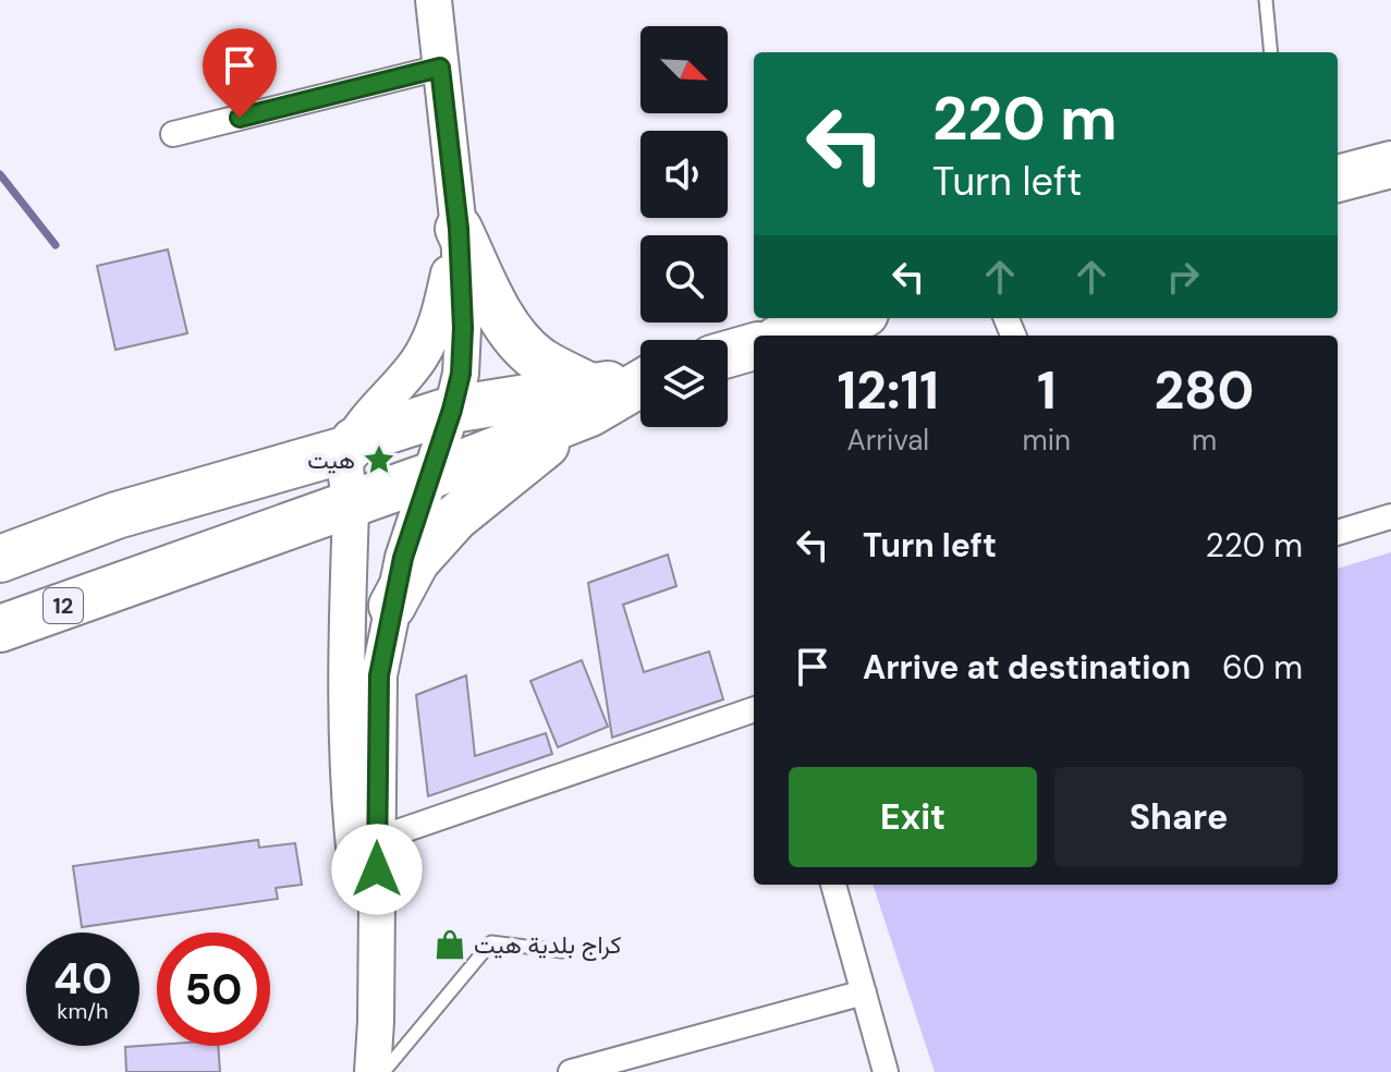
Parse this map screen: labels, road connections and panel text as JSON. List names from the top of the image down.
{
  "streets": {
    "highway": ["12"]
  },
  "places": {
    "place": ["هيت"],
    "shop": ["كراج بلدية هيت"]
  },
  "north": "bottom right",
  "page": {
    "turn": ["220 m", "Turn left"],
    "eta": [
      "12:11",
      "Arrival",
      "1",
      "min",
      "280",
      "m"
    ],
    "list": [
      {
        "name": "Turn left",
        "value": "220 m"
      },
      {
        "name": "Arrive at destination",
        "value": "60 m"
      }
    ],
    "buttons": ["Exit", "Share"],
    "speed": "40 km/h",
    "limit": "50"
  }
}
